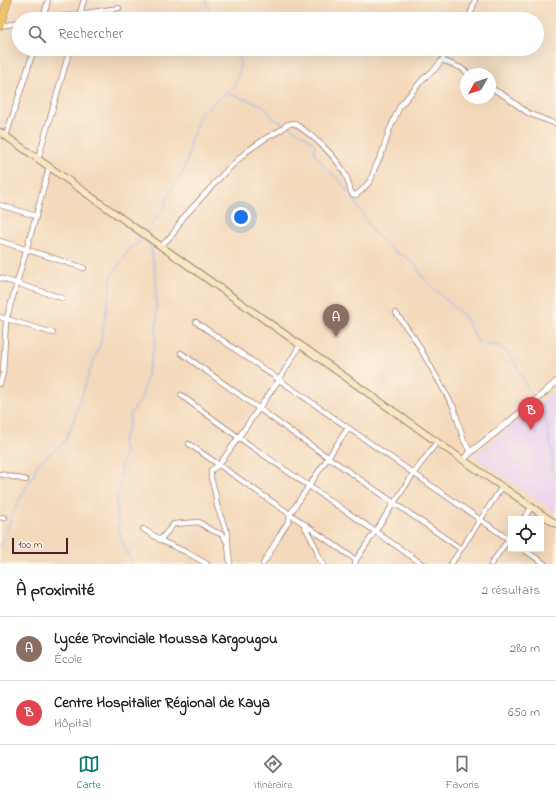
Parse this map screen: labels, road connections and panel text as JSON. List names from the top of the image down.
{
  "scale_bar": "100 m",
  "north": "bottom left",
  "page": {
    "search": "Rechercher",
    "pins": ["A", "B"],
    "scale": "100 m",
    "heading": ["À proximité", "2 résultats"],
    "list": [
      {
        "mark": "A",
        "name": "Lycée Provinciale Moussa Kargougou",
        "note": "École",
        "value": "280 m"
      },
      {
        "mark": "B",
        "name": "Centre Hospitalier Régional de Kaya",
        "note": "Hôpital",
        "value": "650 m"
      }
    ],
    "nav": ["Carte", "Itinéraire", "Favoris"]
  }
}
